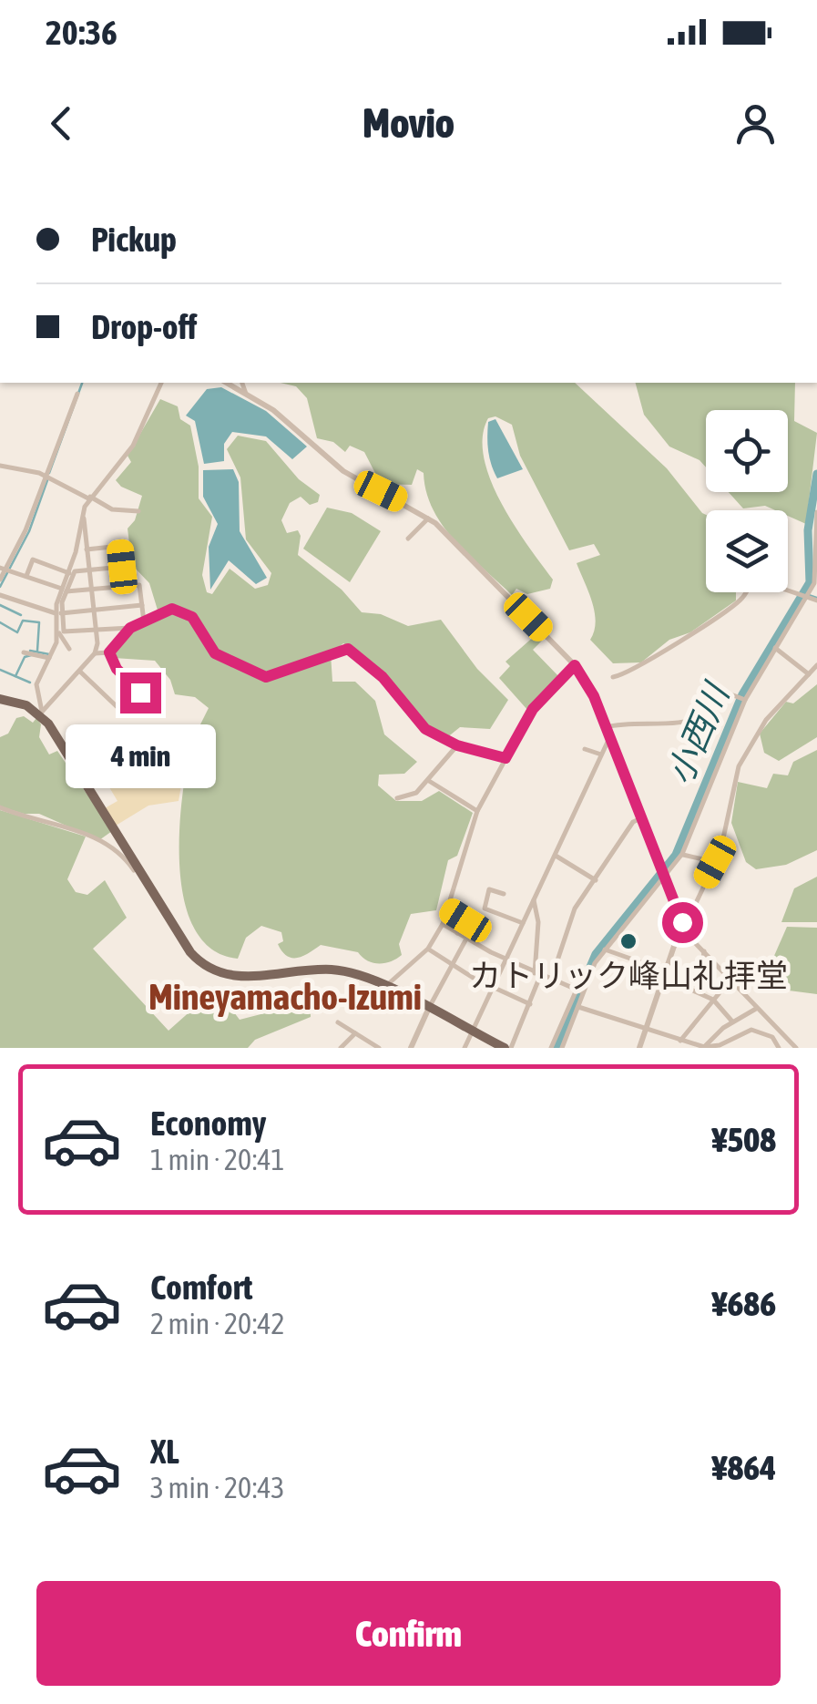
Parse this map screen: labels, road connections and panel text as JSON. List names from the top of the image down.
{
  "districts": ["Mineyamacho-Izumi"],
  "water": ["小西川"],
  "places": ["カトリック峰山礼拝堂"],
  "page": {
    "status": "20:36",
    "header": "Movio",
    "banner": ["Pickup", "Drop-off"],
    "bubble": "4 min",
    "list": [
      {
        "name": "Economy",
        "note": "1 min · 20:41",
        "value": "¥508"
      },
      {
        "name": "Comfort",
        "note": "2 min · 20:42",
        "value": "¥686"
      },
      {
        "name": "XL",
        "note": "3 min · 20:43",
        "value": "¥864"
      }
    ],
    "buttons": "Confirm"
  }
}
